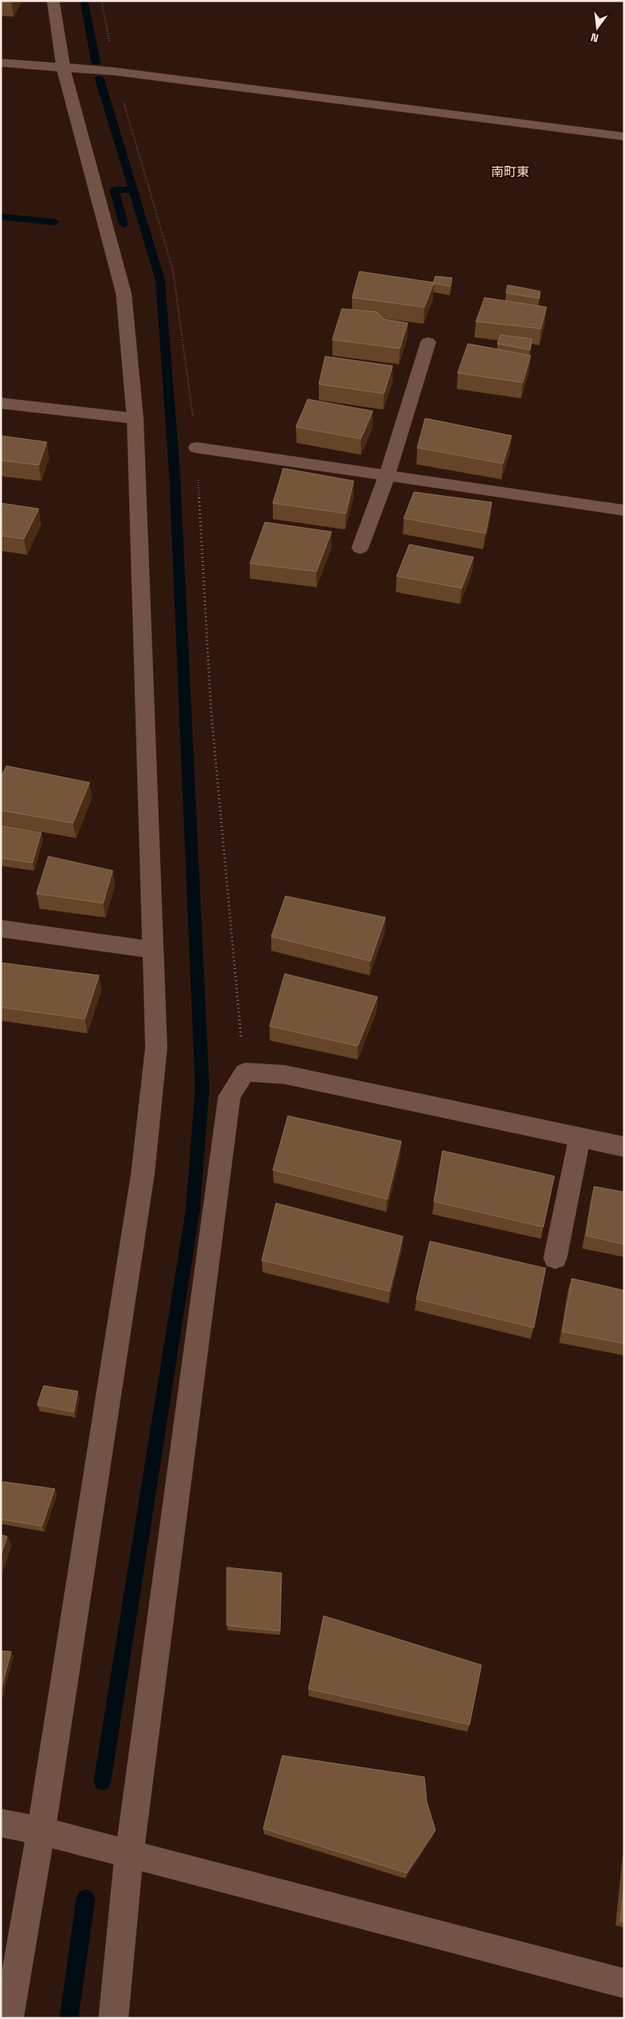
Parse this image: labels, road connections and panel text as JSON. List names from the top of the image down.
{
  "districts": ["南町東"],
  "north": "bottom"
}
